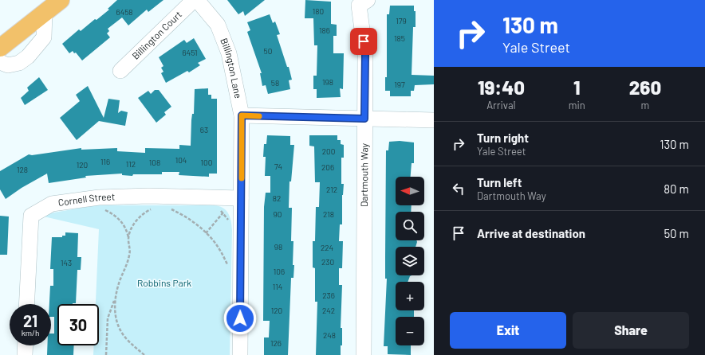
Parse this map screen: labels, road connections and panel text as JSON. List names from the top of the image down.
{
  "streets": {
    "street": [
      "Billington Court",
      "Billington Lane",
      "Dartmouth Way",
      "Cornell Street"
    ]
  },
  "crossings": [
    ["Billington Lane", "Cornell Street"]
  ],
  "parks": ["Robbins Park"],
  "house_numbers": [
    "180",
    "6458",
    "179",
    "186",
    "185",
    "50",
    "6451",
    "198",
    "58",
    "197",
    "63",
    "200",
    "104",
    "116",
    "108",
    "100",
    "112",
    "120",
    "74",
    "206",
    "128",
    "212",
    "82",
    "90",
    "218",
    "98",
    "224",
    "230",
    "143",
    "106",
    "114",
    "236",
    "120",
    "242",
    "248",
    "126"
  ],
  "north": "left",
  "page": {
    "turn": ["130 m", "Yale Street"],
    "eta": [
      "19:40",
      "Arrival",
      "1",
      "min",
      "260",
      "m"
    ],
    "list": [
      {
        "name": "Turn right",
        "note": "Yale Street",
        "value": "130 m"
      },
      {
        "name": "Turn left",
        "note": "Dartmouth Way",
        "value": "80 m"
      },
      {
        "name": "Arrive at destination",
        "value": "50 m"
      }
    ],
    "map_buttons": ["+", "−"],
    "speed": "21 km/h",
    "limit": "30",
    "buttons": ["Exit", "Share"]
  }
}
